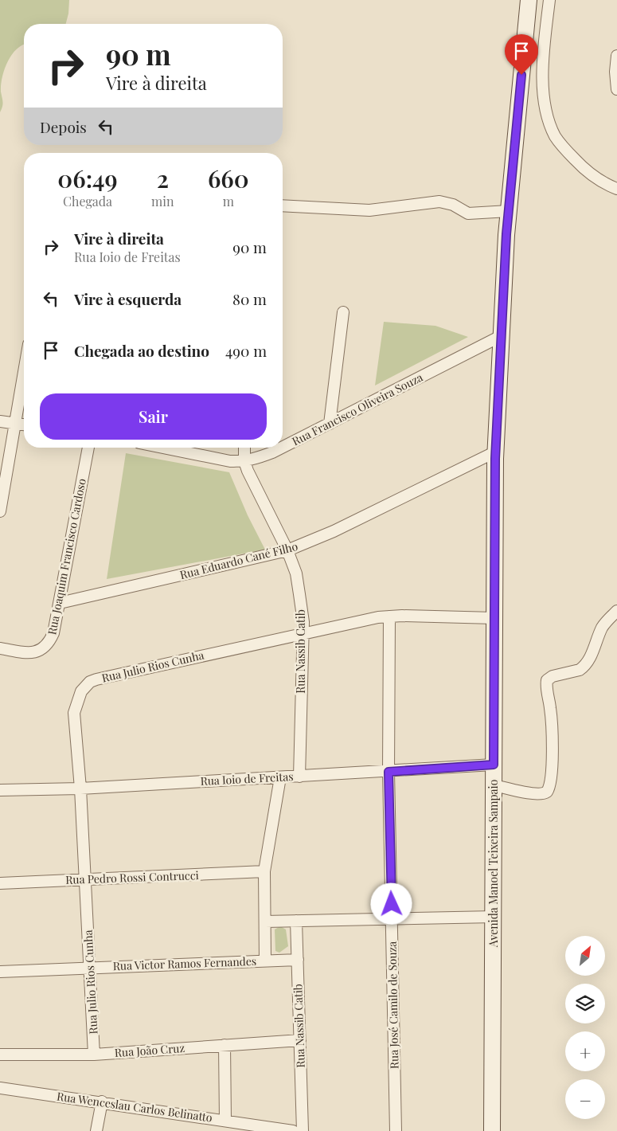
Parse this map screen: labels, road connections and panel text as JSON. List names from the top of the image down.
{
  "streets": {
    "street": [
      "Rua Francisco Oliveira Souza",
      "Rua Joaquim Francisco Cardoso",
      "Rua Eduardo Cané Filho",
      "Rua Nassib Catib",
      "Rua Julio Rios Cunha",
      "Rua Ioio de Freitas",
      "Avenida Manoel Teixeira Sampaio",
      "Rua Pedro Rossi Contrucci",
      "Rua Victor Ramos Fernandes",
      "Rua José Camilo de Souza",
      "Rua João Cruz",
      "Rua Wenceslau Carlos Belinatto"
    ]
  },
  "crossings": [
    ["Rua Francisco Oliveira Souza", "Rua Nassib Catib"],
    ["Rua Francisco Oliveira Souza", "Avenida Manoel Teixeira Sampaio"],
    ["Rua Joaquim Francisco Cardoso", "Rua Eduardo Cané Filho"],
    ["Rua Eduardo Cané Filho", "Rua Nassib Catib"],
    ["Rua Eduardo Cané Filho", "Avenida Manoel Teixeira Sampaio"],
    ["Rua Nassib Catib", "Rua Julio Rios Cunha"],
    ["Rua Nassib Catib", "Rua Ioio de Freitas"],
    ["Rua Nassib Catib", "Rua Victor Ramos Fernandes"],
    ["Rua Nassib Catib", "Rua João Cruz"],
    ["Rua Julio Rios Cunha", "Rua Ioio de Freitas"],
    ["Rua Julio Rios Cunha", "Avenida Manoel Teixeira Sampaio"],
    ["Rua Julio Rios Cunha", "Rua Pedro Rossi Contrucci"],
    ["Rua Julio Rios Cunha", "Rua Victor Ramos Fernandes"],
    ["Rua Julio Rios Cunha", "Rua José Camilo de Souza"],
    ["Rua Julio Rios Cunha", "Rua João Cruz"],
    ["Rua Ioio de Freitas", "Avenida Manoel Teixeira Sampaio"],
    ["Rua Ioio de Freitas", "Rua José Camilo de Souza"]
  ],
  "north": "top right",
  "page": {
    "turn": ["90 m", "Vire à direita"],
    "then": "Depois",
    "eta": [
      "06:49",
      "Chegada",
      "2",
      "min",
      "660",
      "m"
    ],
    "list": [
      {
        "name": "Vire à direita",
        "note": "Rua Ioio de Freitas",
        "value": "90 m"
      },
      {
        "name": "Vire à esquerda",
        "value": "80 m"
      },
      {
        "name": "Chegada ao destino",
        "value": "490 m"
      }
    ],
    "buttons": "Sair",
    "map_buttons": ["+", "−"]
  }
}
